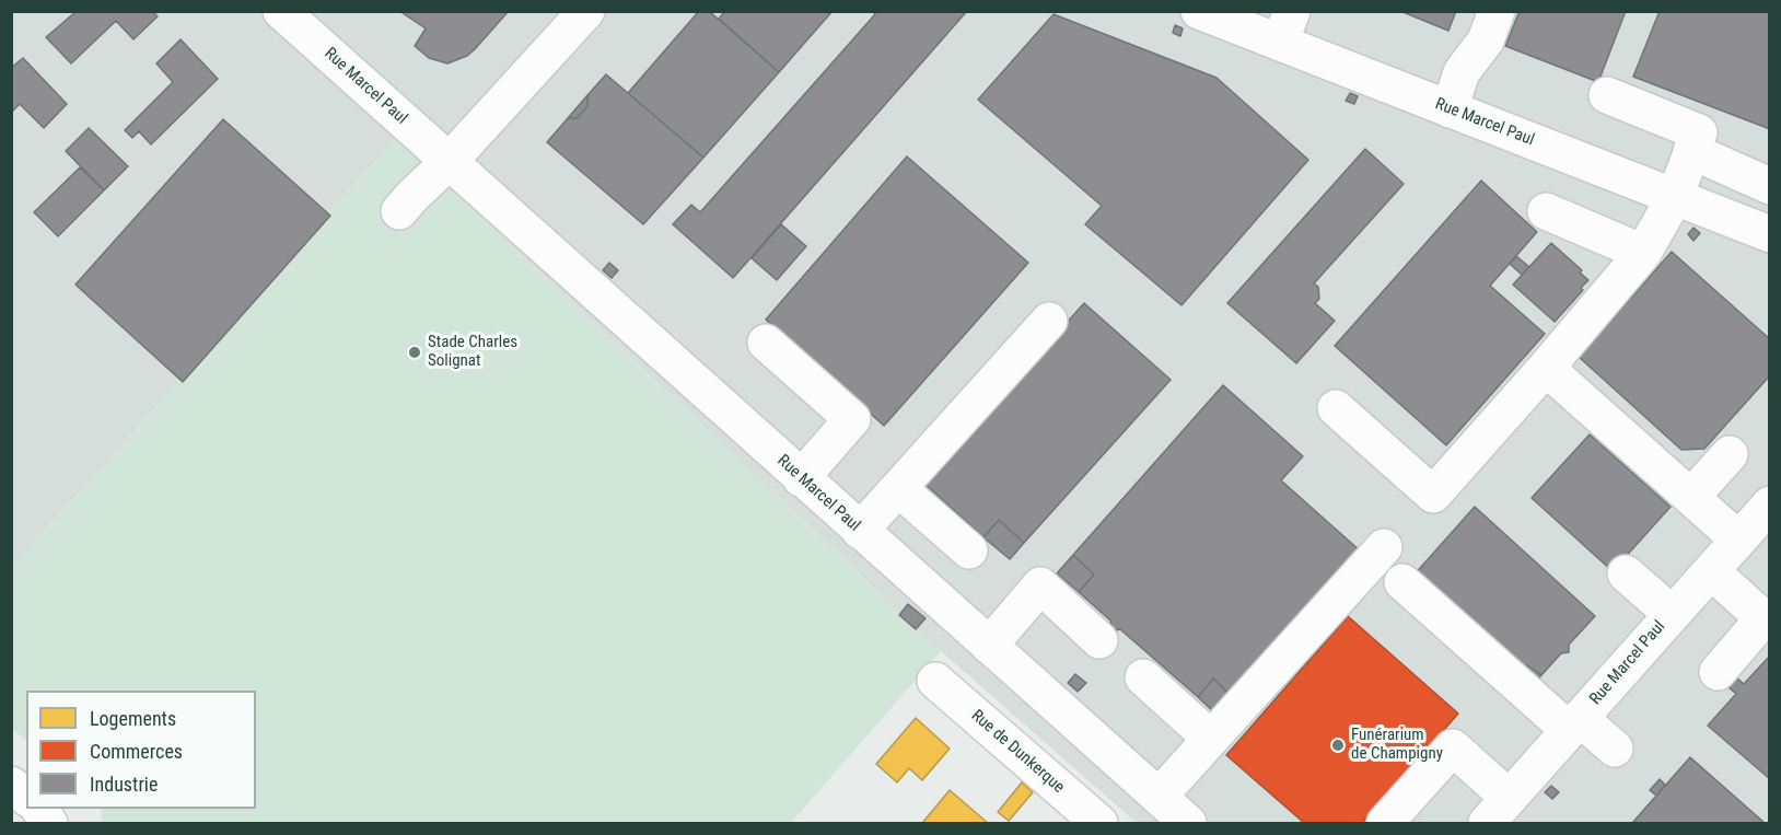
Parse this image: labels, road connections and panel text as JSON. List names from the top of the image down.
{
  "streets": {
    "street": ["Rue Marcel Paul", "Rue de Dunkerque"]
  },
  "places": ["Stade Charles Solignat", "Funérarium de Champigny"],
  "legend": ["Logements", "Commerces", "Industrie"]
}
